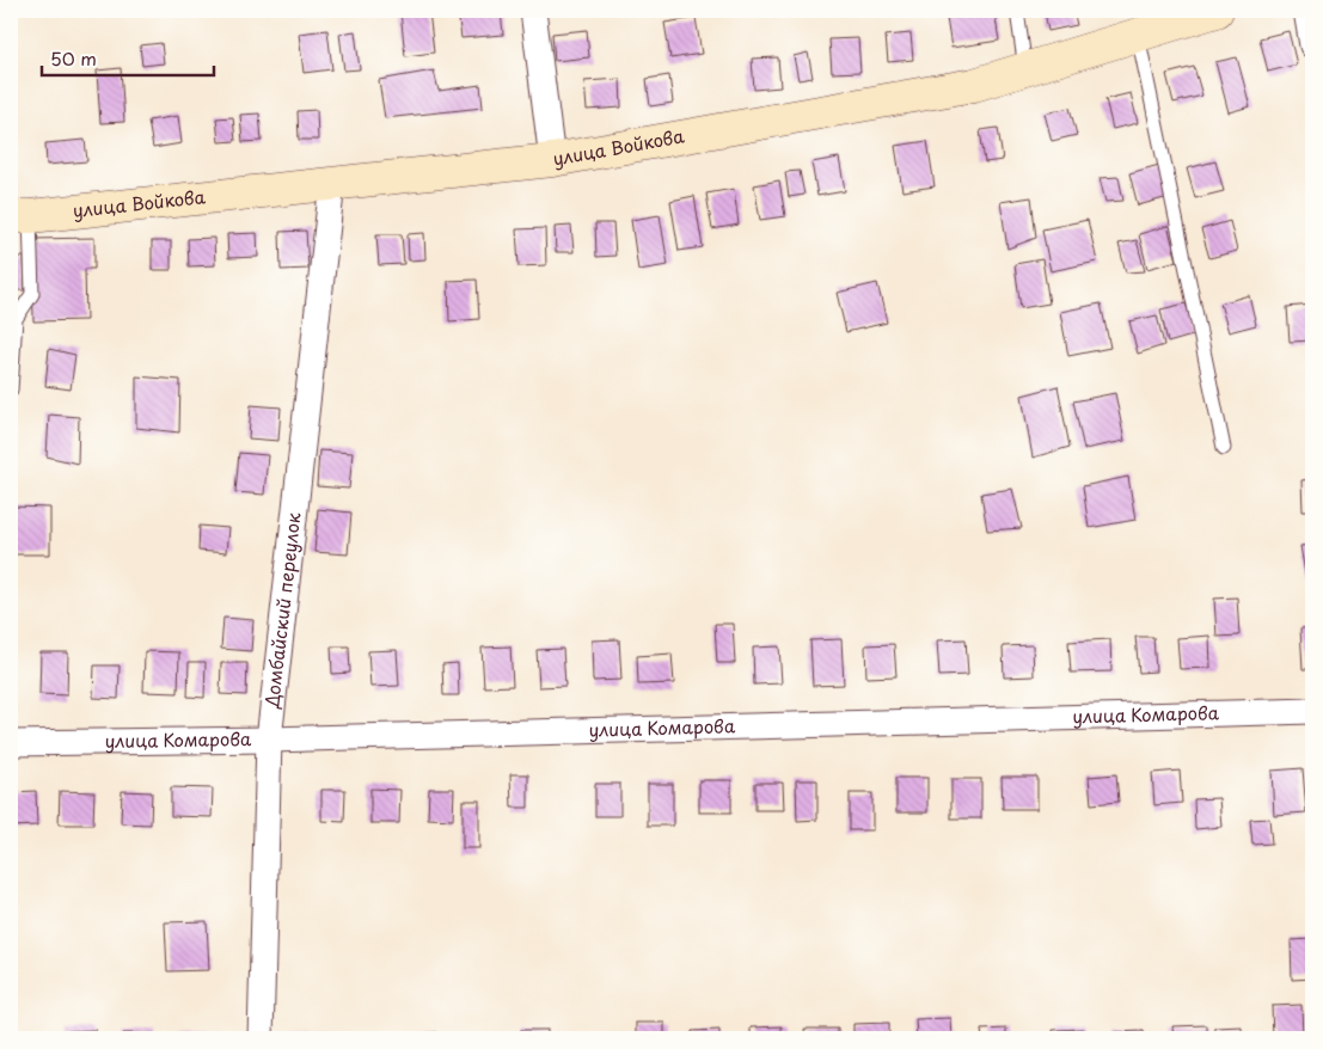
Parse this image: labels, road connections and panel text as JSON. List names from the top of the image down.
{
  "streets": {
    "street": ["улица Войкова", "Домбайский переулок", "улица Комарова"]
  },
  "crossings": [
    ["улица Войкова", "Домбайский переулок"],
    ["Домбайский переулок", "улица Комарова"]
  ],
  "scale_bar": "50 m"
}
